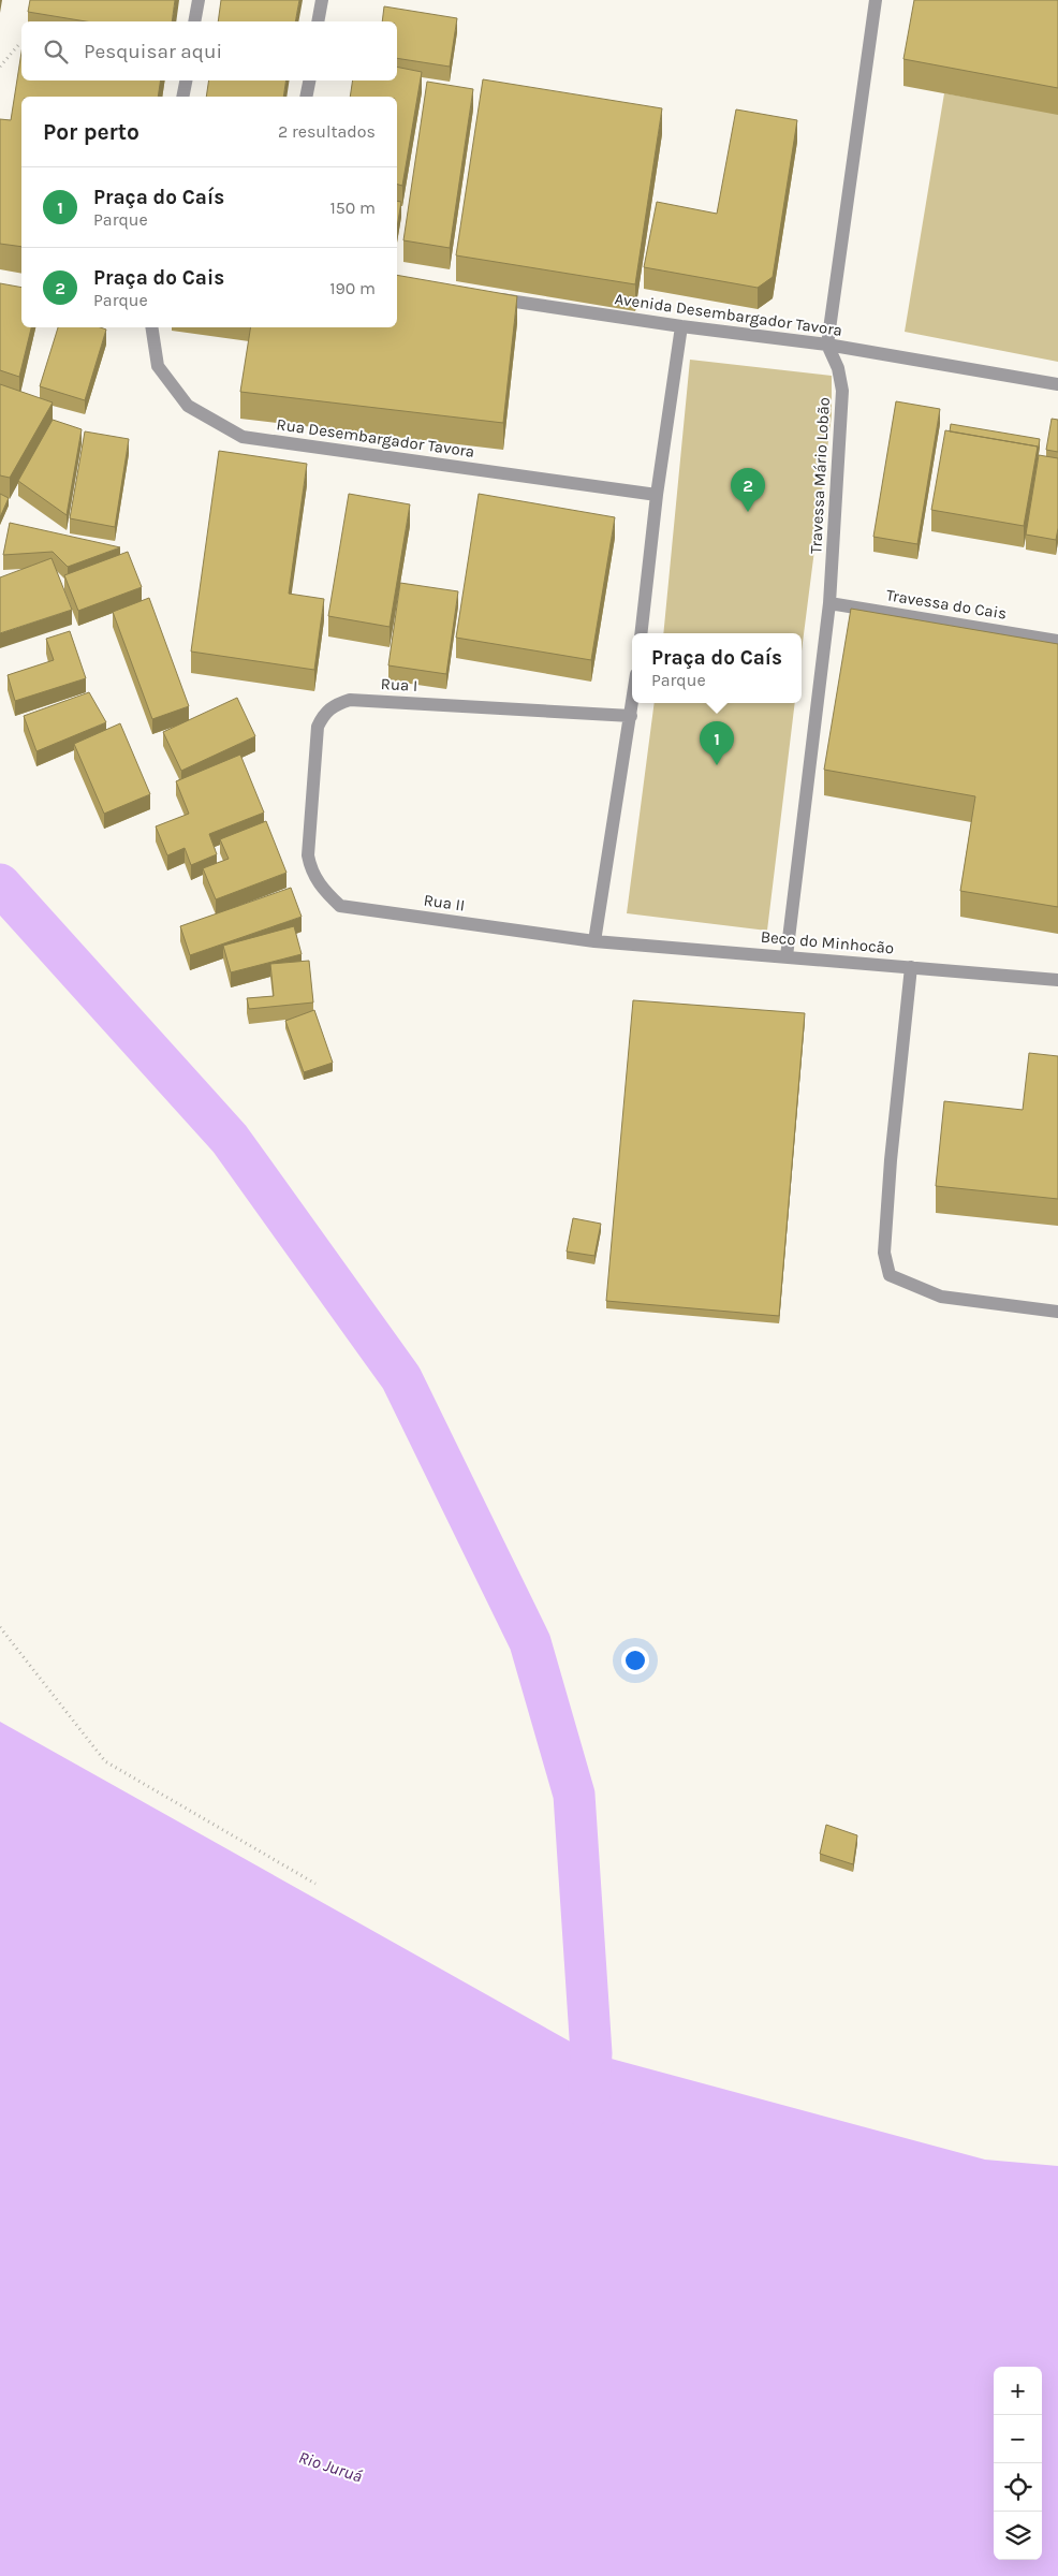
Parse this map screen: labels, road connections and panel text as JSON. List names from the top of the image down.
{
  "streets": {
    "street": [
      "Avenida Desembargador Tavora",
      "Rua Desembargador Tavora",
      "Travessa Mário Lobão",
      "Travessa do Cais",
      "Rua I",
      "Rua II",
      "Beco do Minhocão"
    ]
  },
  "crossings": [
    ["Avenida Desembargador Tavora", "Travessa Mário Lobão"],
    ["Travessa Mário Lobão", "Travessa do Cais"],
    ["Travessa Mário Lobão", "Beco do Minhocão"],
    ["Rua I", "Rua II"],
    ["Rua II", "Beco do Minhocão"]
  ],
  "water": ["Rio Juruá"],
  "page": {
    "search": "Pesquisar aqui",
    "heading": ["Por perto", "2 resultados"],
    "list": [
      {
        "mark": "1",
        "name": "Praça do Caís",
        "note": "Parque",
        "value": "150 m"
      },
      {
        "mark": "2",
        "name": "Praça do Cais",
        "note": "Parque",
        "value": "190 m"
      }
    ],
    "pins": ["2", "1"],
    "popup": ["Praça do Caís", "Parque"],
    "map_buttons": ["+", "−"]
  }
}
